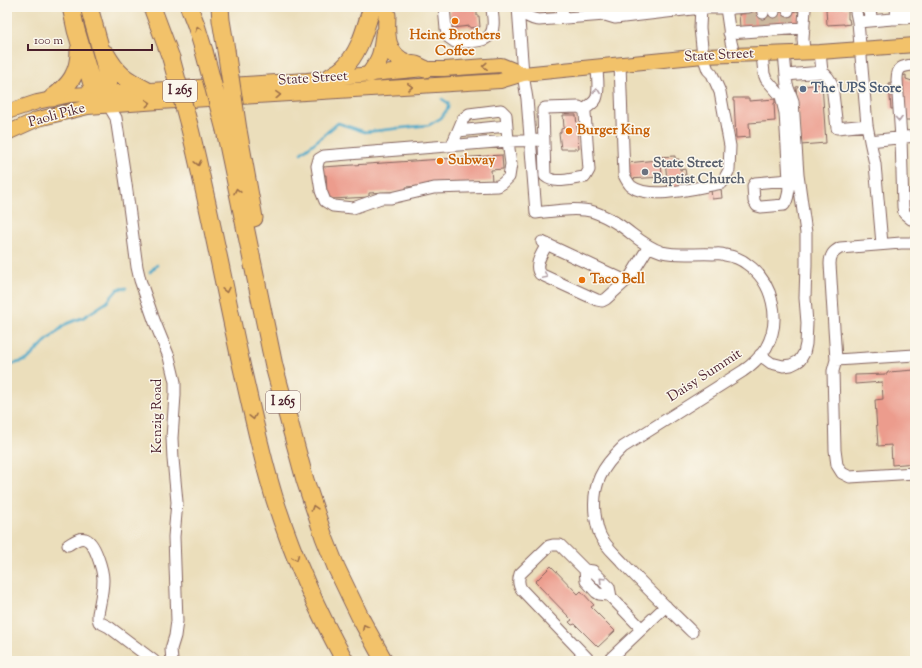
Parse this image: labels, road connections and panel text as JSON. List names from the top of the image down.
{
  "streets": {
    "highway": ["I 265"],
    "main road": ["State Street", "Paoli Pike"],
    "street": ["Daisy Summit", "Kenzig Road"]
  },
  "crossings": [
    ["State Street", "Paoli Pike"],
    ["State Street", "Kenzig Road"],
    ["Paoli Pike", "Kenzig Road"]
  ],
  "places": [
    "Heine Brothers Coffee",
    "The UPS Store",
    "Burger King",
    "Subway",
    "State Street Baptist Church",
    "Taco Bell"
  ],
  "scale_bar": "100 m"
}
